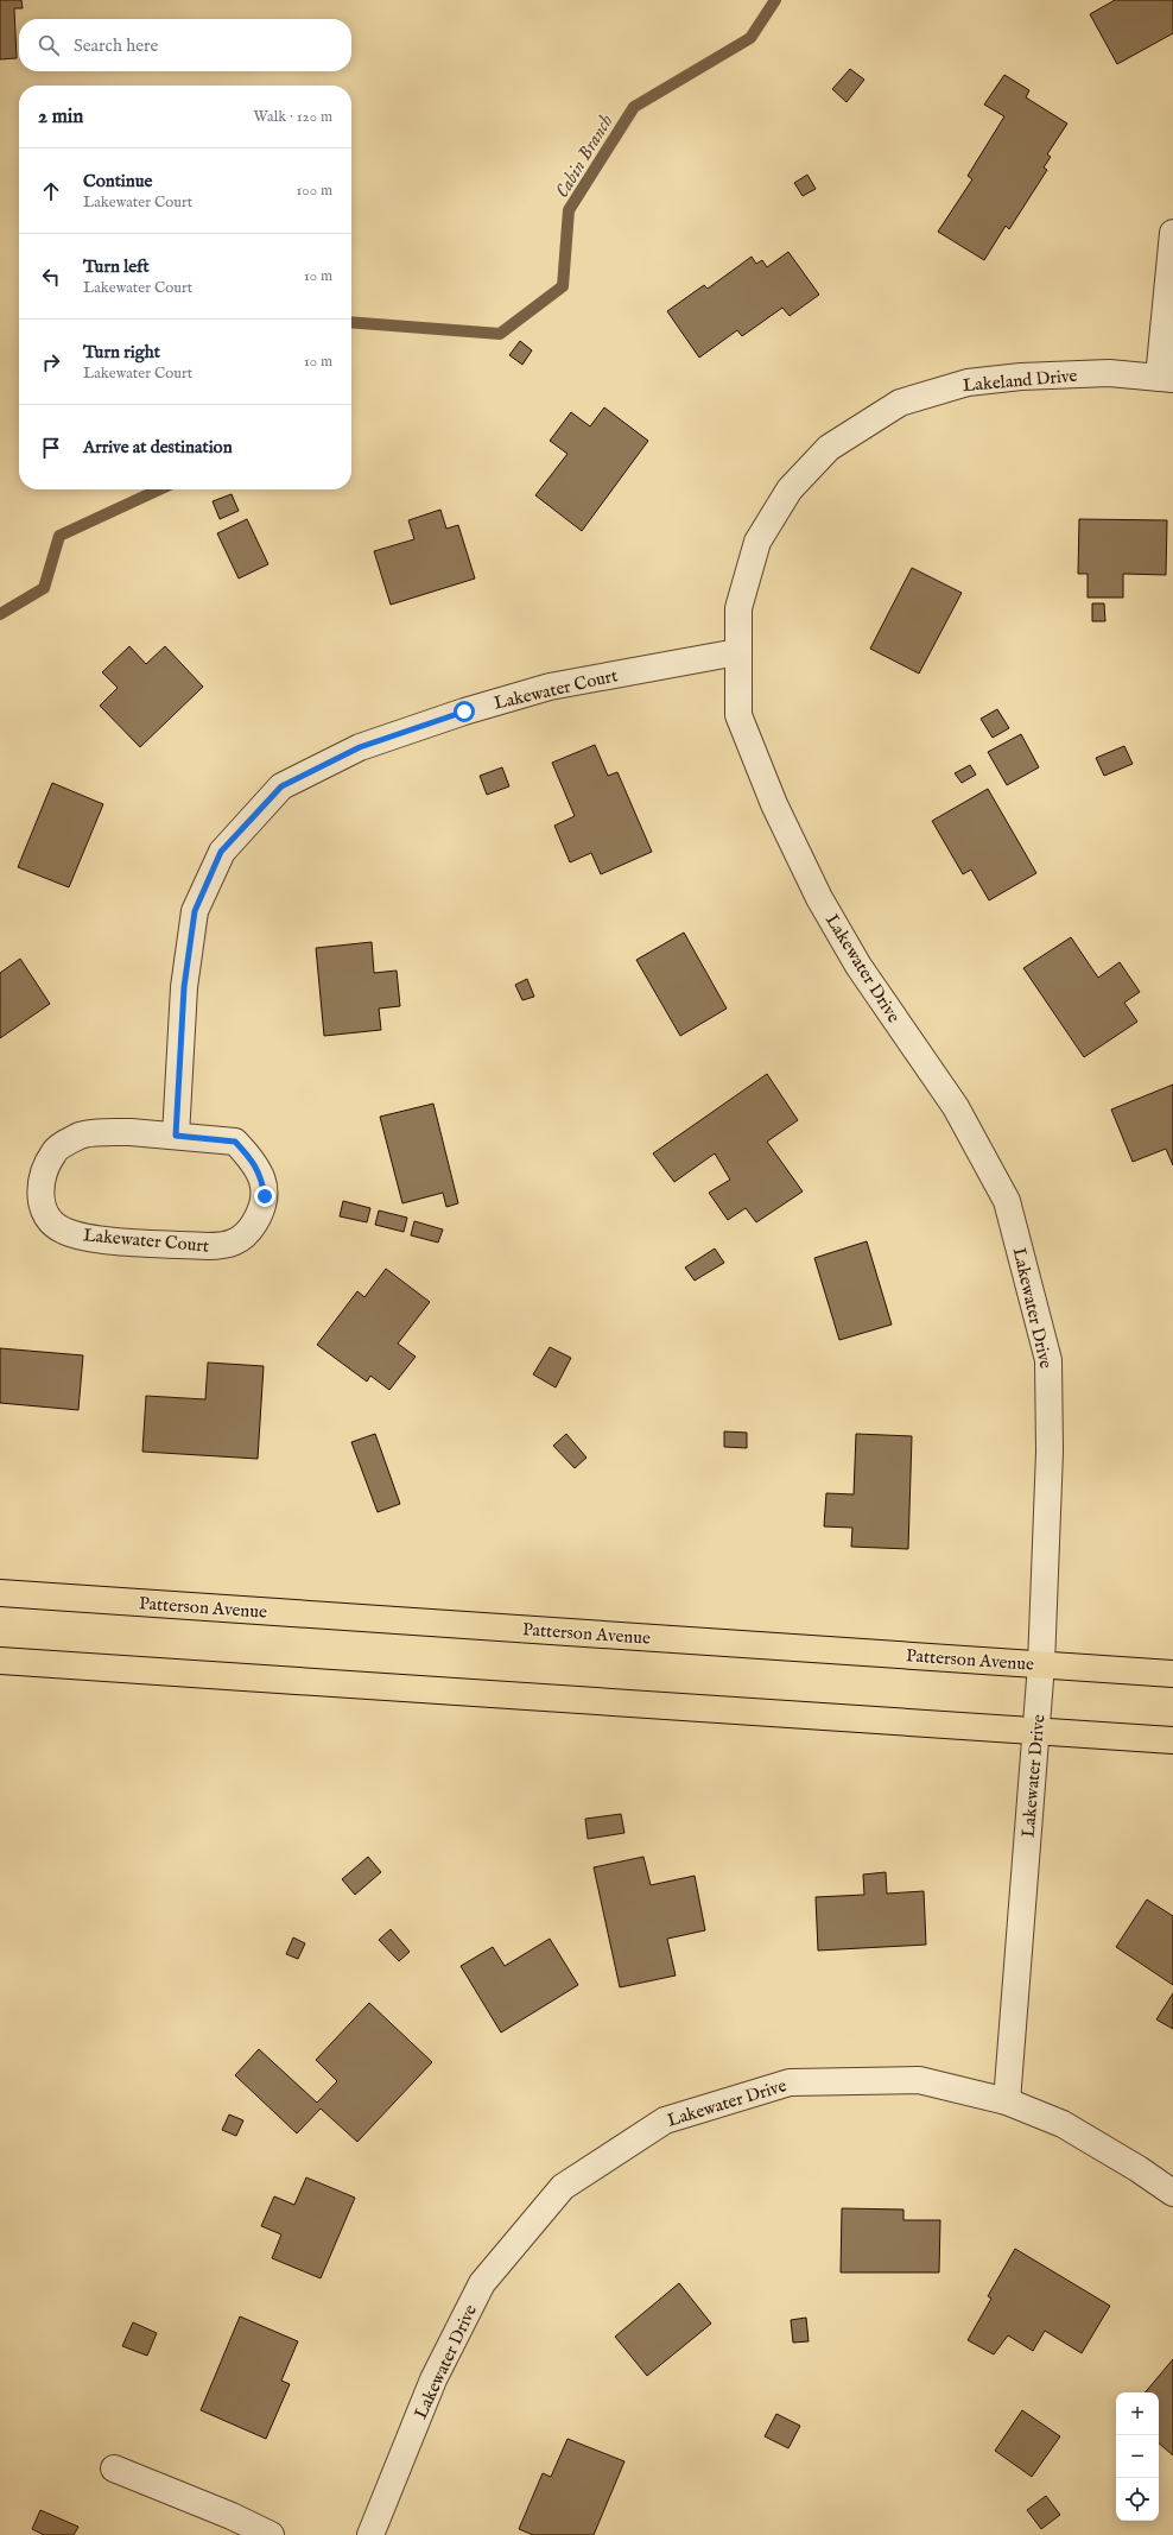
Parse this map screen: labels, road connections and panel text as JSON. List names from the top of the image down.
{
  "streets": {
    "main road": ["Patterson Avenue"],
    "street": ["Lakeland Drive", "Lakewater Court", "Lakewater Drive"]
  },
  "crossings": [
    ["Lakeland Drive", "Lakewater Court"],
    ["Lakeland Drive", "Lakewater Drive"],
    ["Lakewater Court", "Lakewater Drive"],
    ["Lakewater Drive", "Patterson Avenue"]
  ],
  "water": ["Cabin Branch"],
  "page": {
    "search": "Search here",
    "heading": ["2 min", "Walk · 120 m"],
    "list": [
      ["Continue", "Lakewater Court", "100 m"],
      ["Turn left", "Lakewater Court", "10 m"],
      ["Turn right", "Lakewater Court", "10 m"],
      "Arrive at destination"
    ],
    "map_buttons": ["+", "−"]
  }
}
